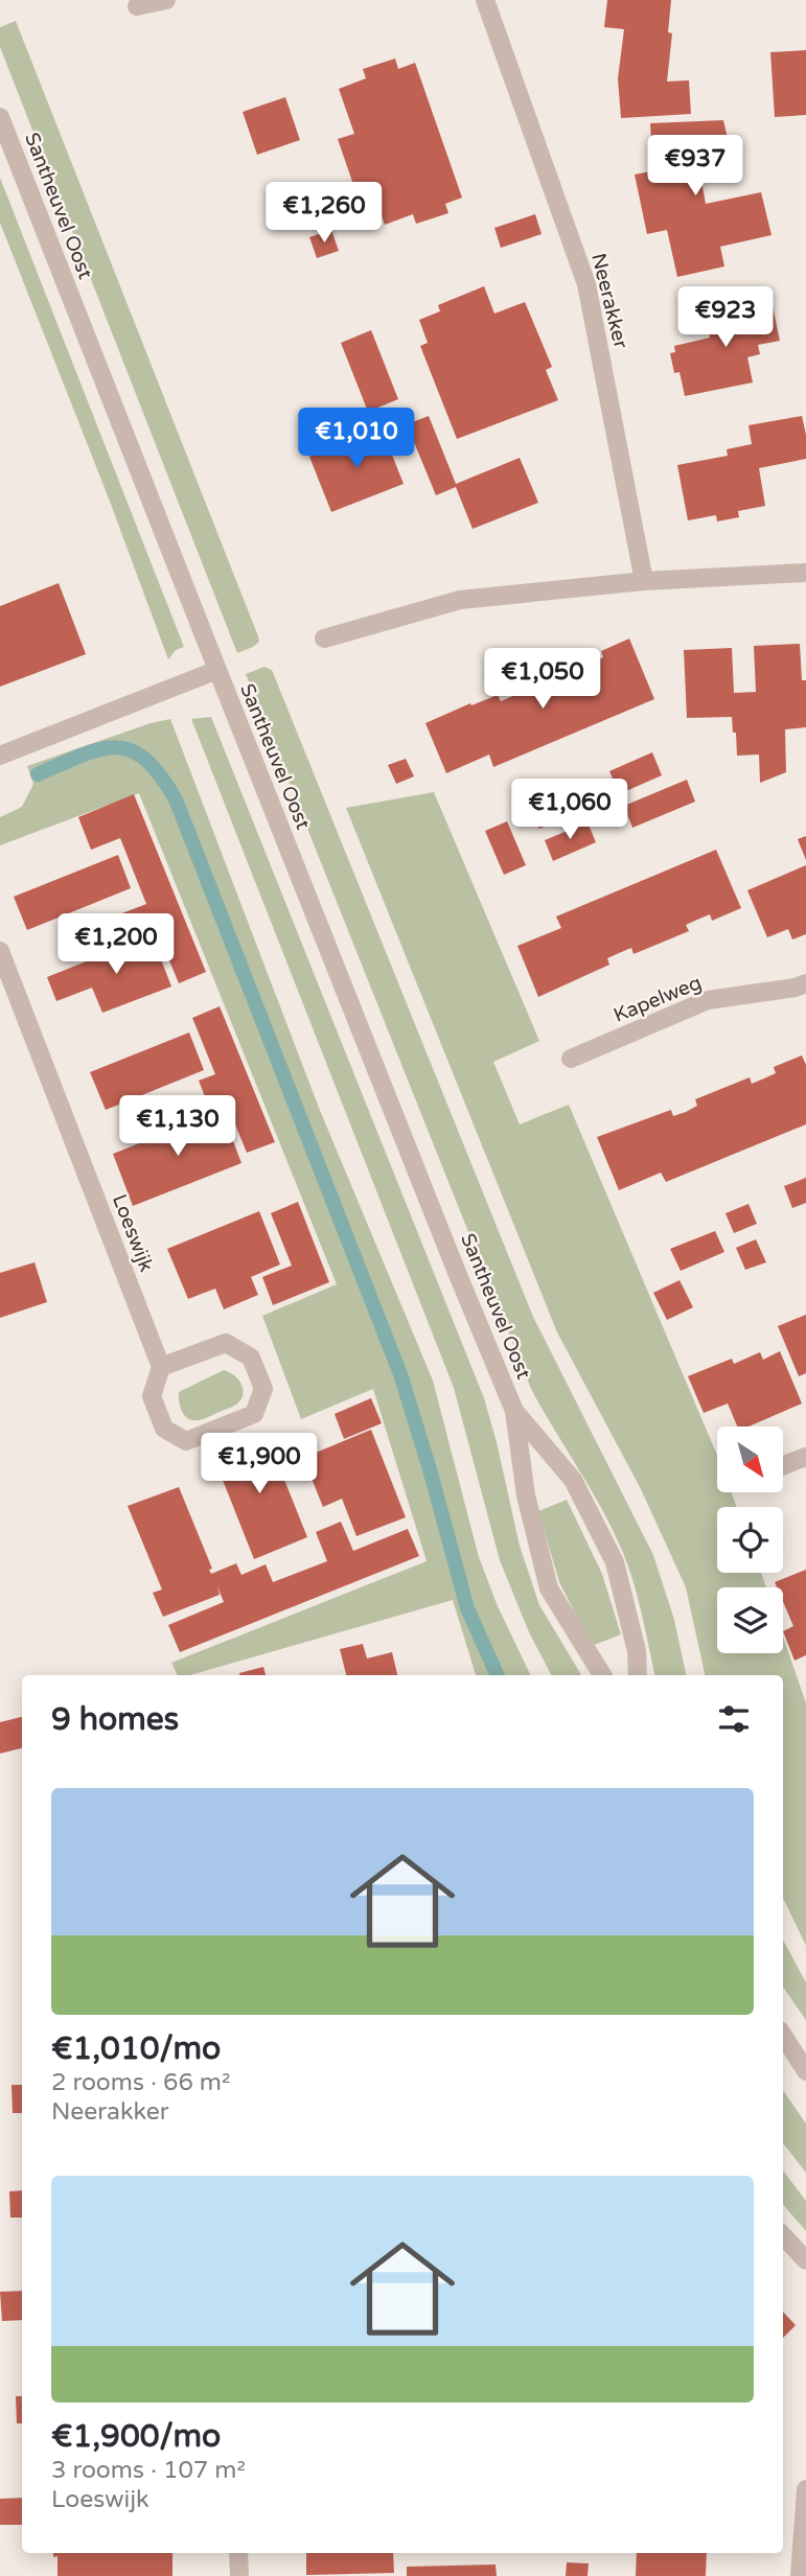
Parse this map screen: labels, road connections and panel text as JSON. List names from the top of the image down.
{
  "streets": {
    "street": [
      "Santheuvel Oost",
      "Neerakker",
      "Kapelweg",
      "Loeswijk"
    ]
  },
  "north": "bottom right",
  "page": {
    "price": [
      "€937",
      "€1,260",
      "€923",
      "€1,010",
      "€1,050",
      "€1,060",
      "€1,200",
      "€1,130",
      "€1,900"
    ],
    "heading": "9 homes",
    "list": [
      {
        "name": "€1,010/mo",
        "note": "2 rooms · 66 m² · Neerakker"
      },
      {
        "name": "€1,900/mo",
        "note": "3 rooms · 107 m² · Loeswijk"
      }
    ]
  }
}
